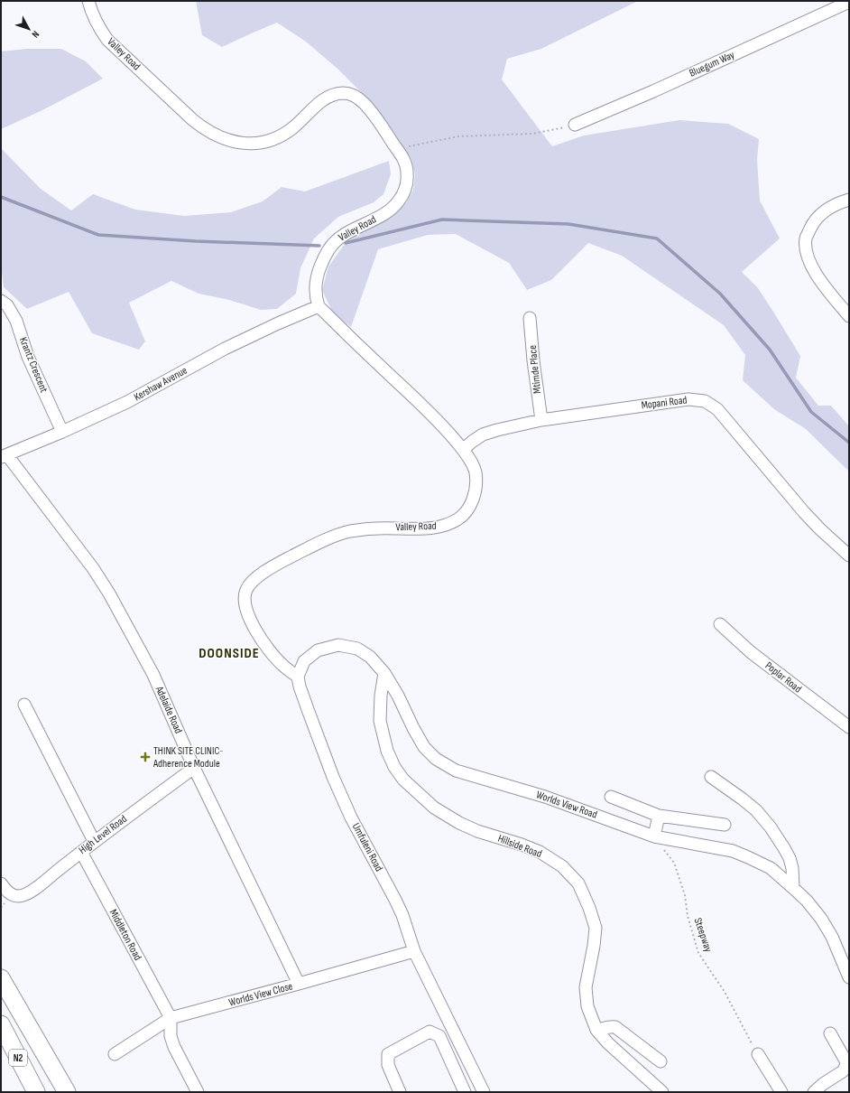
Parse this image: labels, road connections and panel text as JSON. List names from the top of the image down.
{
  "streets": {
    "highway": ["N2"],
    "street": [
      "Valley Road",
      "Bluegum Way",
      "Krantz Crescent",
      "Mtimde Place",
      "Kershaw Avenue",
      "Mopani Road",
      "Poplar Road",
      "Adelaide Road",
      "Worlds View Road",
      "High Level Road",
      "Hillside Road",
      "Umfuleni Road",
      "Middleton Road",
      "Worlds View Close"
    ],
    "path": ["Steepway"]
  },
  "crossings": [
    ["Valley Road", "Kershaw Avenue"],
    ["Valley Road", "Mopani Road"],
    ["Valley Road", "Worlds View Road"],
    ["Valley Road", "Umfuleni Road"],
    ["Krantz Crescent", "Kershaw Avenue"],
    ["Mtimde Place", "Mopani Road"],
    ["Kershaw Avenue", "Adelaide Road"],
    ["Adelaide Road", "High Level Road"],
    ["Adelaide Road", "Worlds View Close"],
    ["Worlds View Road", "Hillside Road"],
    ["Worlds View Road", "Umfuleni Road"],
    ["Worlds View Road", "Steepway"],
    ["High Level Road", "Middleton Road"],
    ["Umfuleni Road", "Worlds View Close"],
    ["Middleton Road", "Worlds View Close"]
  ],
  "districts": ["DOONSIDE"],
  "places": {
    "health": ["THINK SITE CLINIC- Adherence Module"]
  },
  "north": "bottom right"
}
